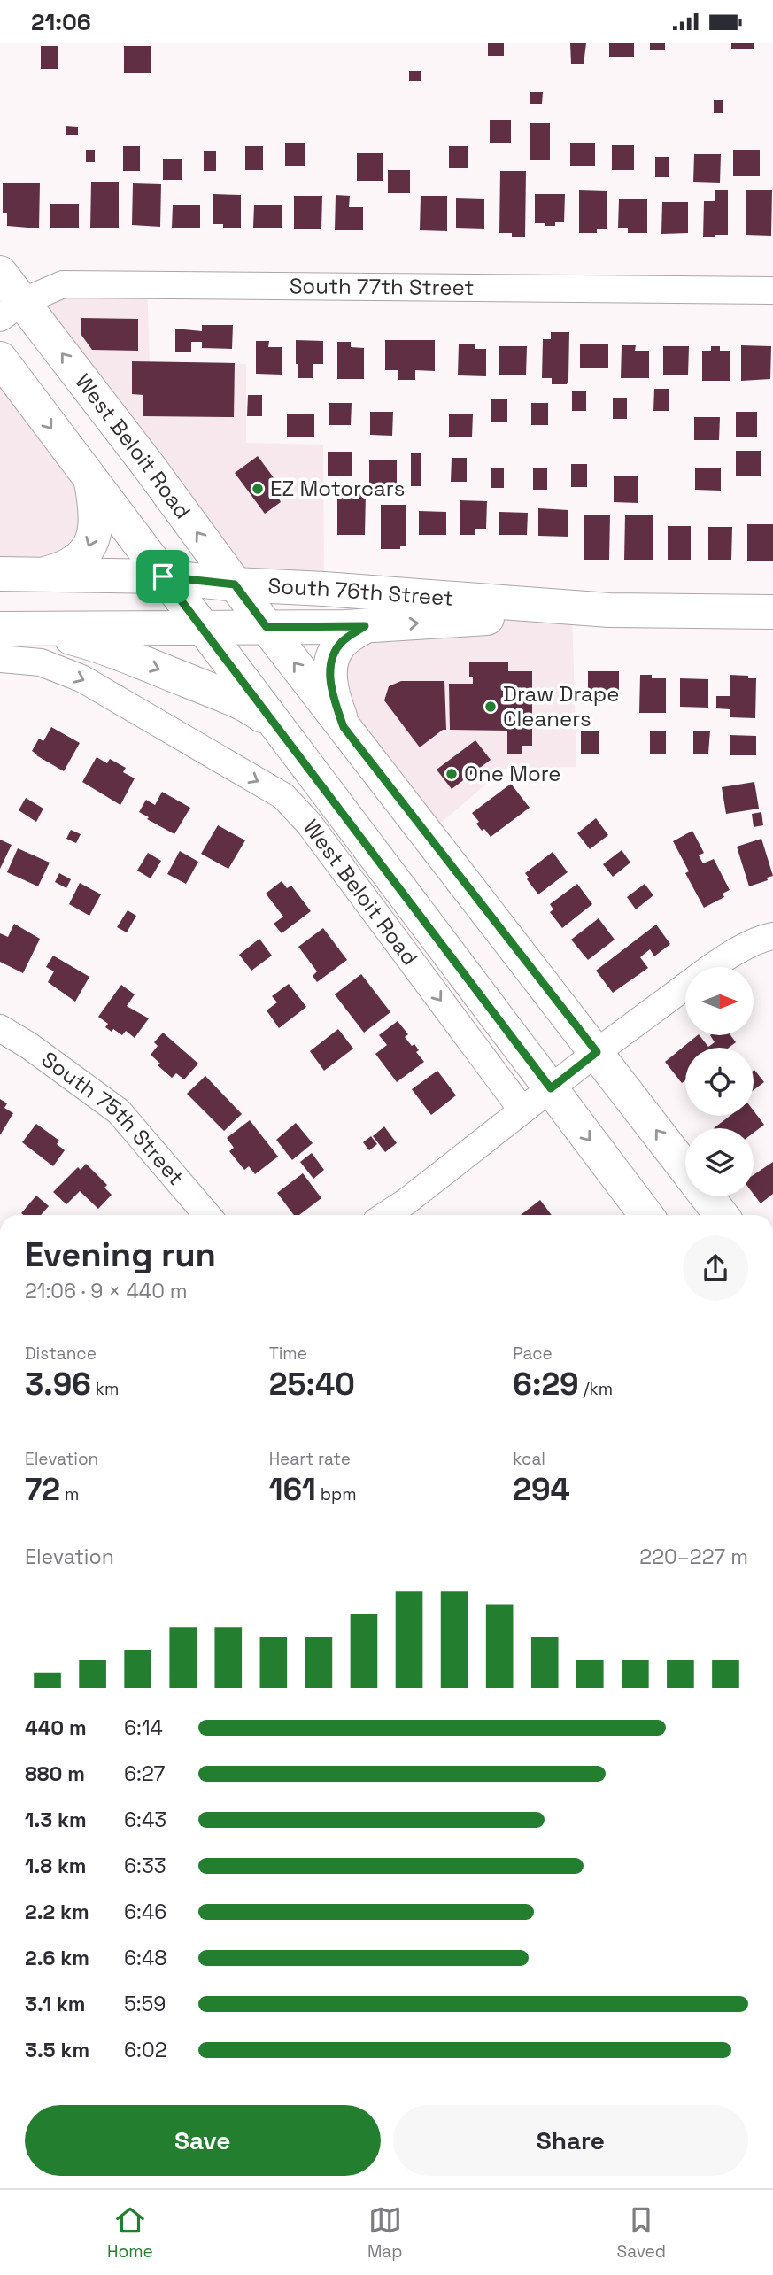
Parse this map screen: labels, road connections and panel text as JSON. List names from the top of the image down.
{
  "streets": {
    "main road": ["West Beloit Road", "South 76th Street"],
    "street": ["South 77th Street", "South 75th Street"]
  },
  "crossings": [
    ["South 77th Street", "West Beloit Road"],
    ["West Beloit Road", "South 76th Street"]
  ],
  "places": ["EZ Motorcars", "Draw Drape Cleaners", "One More"],
  "north": "right",
  "page": {
    "status": "21:06",
    "heading": ["Evening run", "21:06 · 9 × 440 m"],
    "stats": [
      ["Distance", "3.96 km"],
      ["Time", "25:40"],
      ["Pace", "6:29 /km"],
      ["Elevation", "72 m"],
      ["Heart rate", "161 bpm"],
      ["kcal", "294"]
    ],
    "chart": ["Elevation", "220–227 m"],
    "list": [
      {
        "name": "440 m",
        "note": "6:14"
      },
      {
        "name": "880 m",
        "note": "6:27"
      },
      {
        "name": "1.3 km",
        "note": "6:43"
      },
      {
        "name": "1.8 km",
        "note": "6:33"
      },
      {
        "name": "2.2 km",
        "note": "6:46"
      },
      {
        "name": "2.6 km",
        "note": "6:48"
      },
      {
        "name": "3.1 km",
        "note": "5:59"
      },
      {
        "name": "3.5 km",
        "note": "6:02"
      }
    ],
    "buttons": ["Save", "Share"],
    "tabs": ["Home", "Map", "Saved"]
  }
}
